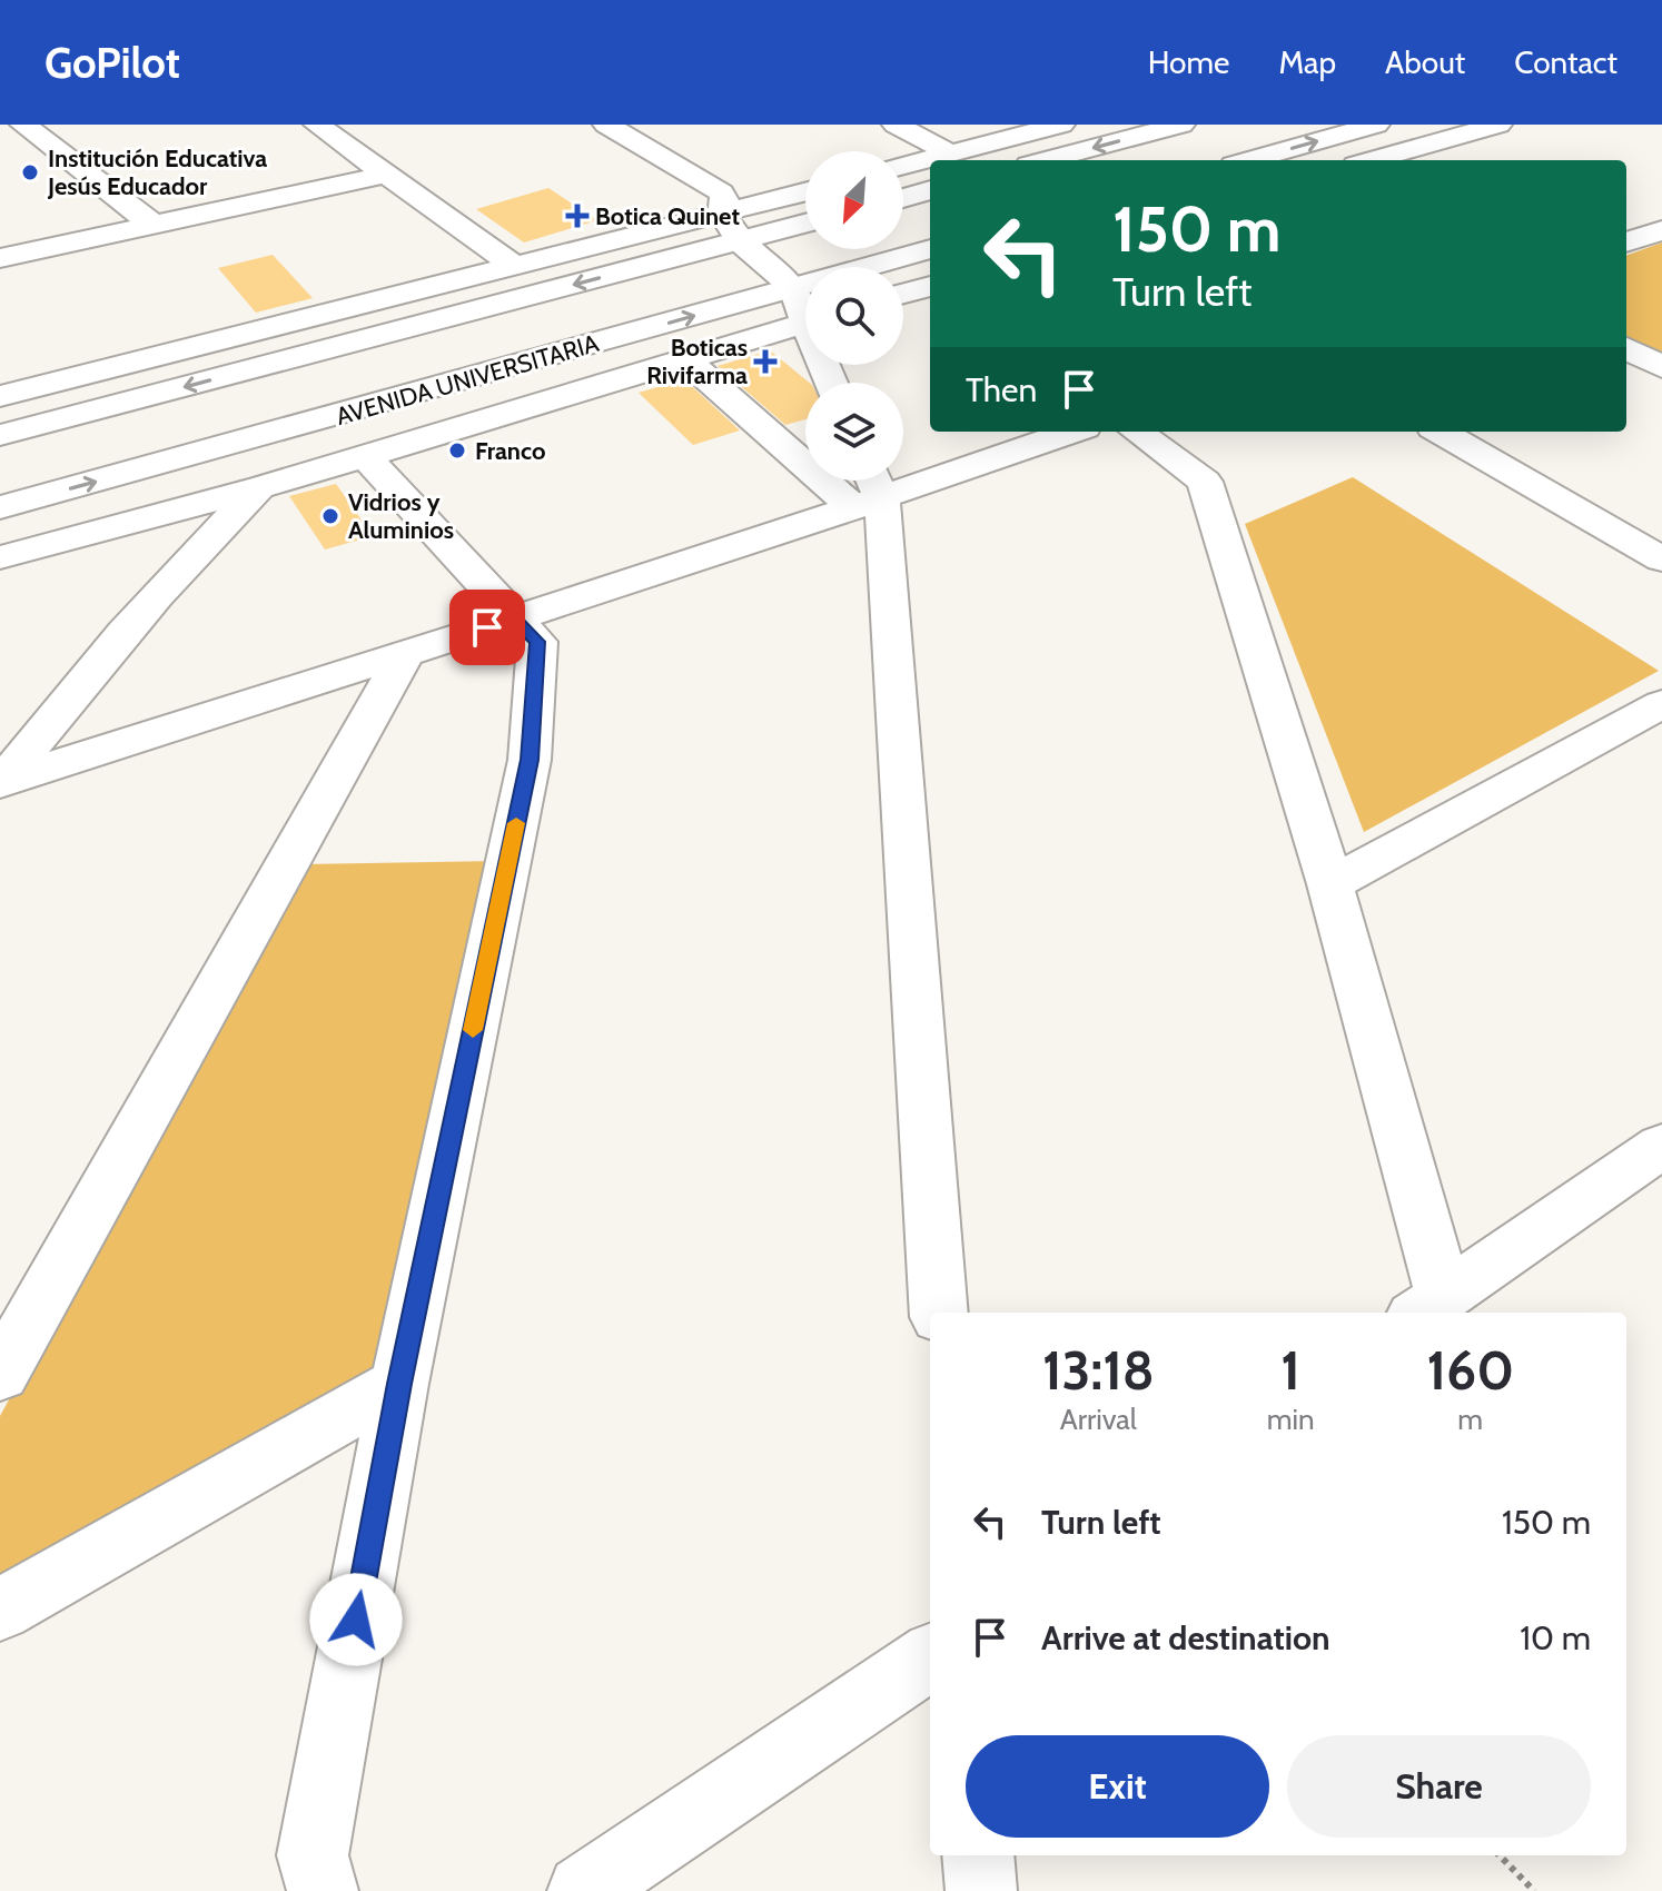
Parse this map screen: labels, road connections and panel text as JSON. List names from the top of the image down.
{
  "streets": {
    "street": ["AVENIDA UNIVERSITARIA"]
  },
  "places": {
    "other": ["Institución Educativa Jesús Educador", "Franco", "Vidrios y Aluminios"],
    "health": ["Botica Quinet", "Boticas Rivifarma"]
  },
  "north": "bottom left",
  "page": {
    "header": "GoPilot",
    "nav": [
      "Home",
      "Map",
      "About",
      "Contact"
    ],
    "turn": ["150 m", "Turn left"],
    "then": "Then",
    "eta": [
      "13:18",
      "Arrival",
      "1",
      "min",
      "160",
      "m"
    ],
    "list": [
      {
        "name": "Turn left",
        "value": "150 m"
      },
      {
        "name": "Arrive at destination",
        "value": "10 m"
      }
    ],
    "buttons": ["Exit", "Share"]
  }
}
